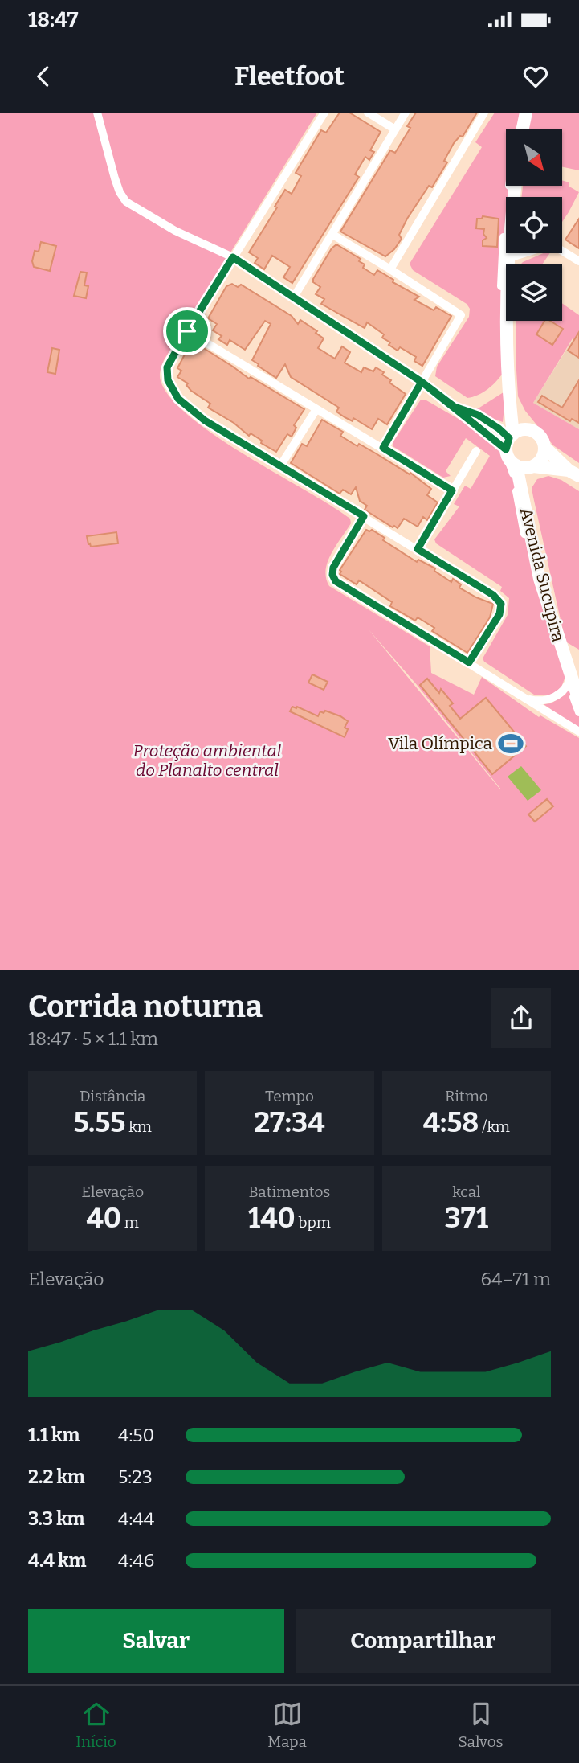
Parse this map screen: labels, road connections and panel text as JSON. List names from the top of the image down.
{
  "streets": {
    "street": ["Avenida Sucupira"]
  },
  "parks": ["Proteção ambiental do Planalto central"],
  "places": {
    "sports": ["Vila Olímpica"]
  },
  "north": "bottom right",
  "page": {
    "status": "18:47",
    "header": "Fleetfoot",
    "heading": ["Corrida noturna", "18:47 · 5 × 1.1 km"],
    "stats": [
      ["Distância", "5.55 km"],
      ["Tempo", "27:34"],
      ["Ritmo", "4:58 /km"],
      ["Elevação", "40 m"],
      ["Batimentos", "140 bpm"],
      ["kcal", "371"]
    ],
    "chart": ["Elevação", "64–71 m"],
    "list": [
      {
        "name": "1.1 km",
        "note": "4:50"
      },
      {
        "name": "2.2 km",
        "note": "5:23"
      },
      {
        "name": "3.3 km",
        "note": "4:44"
      },
      {
        "name": "4.4 km",
        "note": "4:46"
      }
    ],
    "buttons": ["Salvar", "Compartilhar"],
    "tabs": ["Início", "Mapa", "Salvos"]
  }
}
